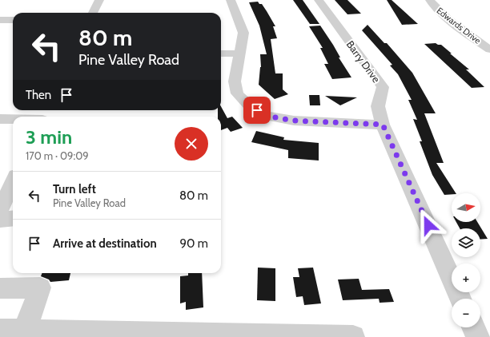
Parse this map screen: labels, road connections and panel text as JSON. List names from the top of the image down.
{
  "streets": {
    "street": ["Edwards Drive", "Barry Drive"]
  },
  "north": "right",
  "page": {
    "turn": ["80 m", "Pine Valley Road"],
    "then": "Then",
    "heading": ["3 min", "170 m · 09:09"],
    "list": [
      {
        "name": "Turn left",
        "note": "Pine Valley Road",
        "value": "80 m"
      },
      {
        "name": "Arrive at destination",
        "value": "90 m"
      }
    ],
    "map_buttons": ["+", "−"]
  }
}
